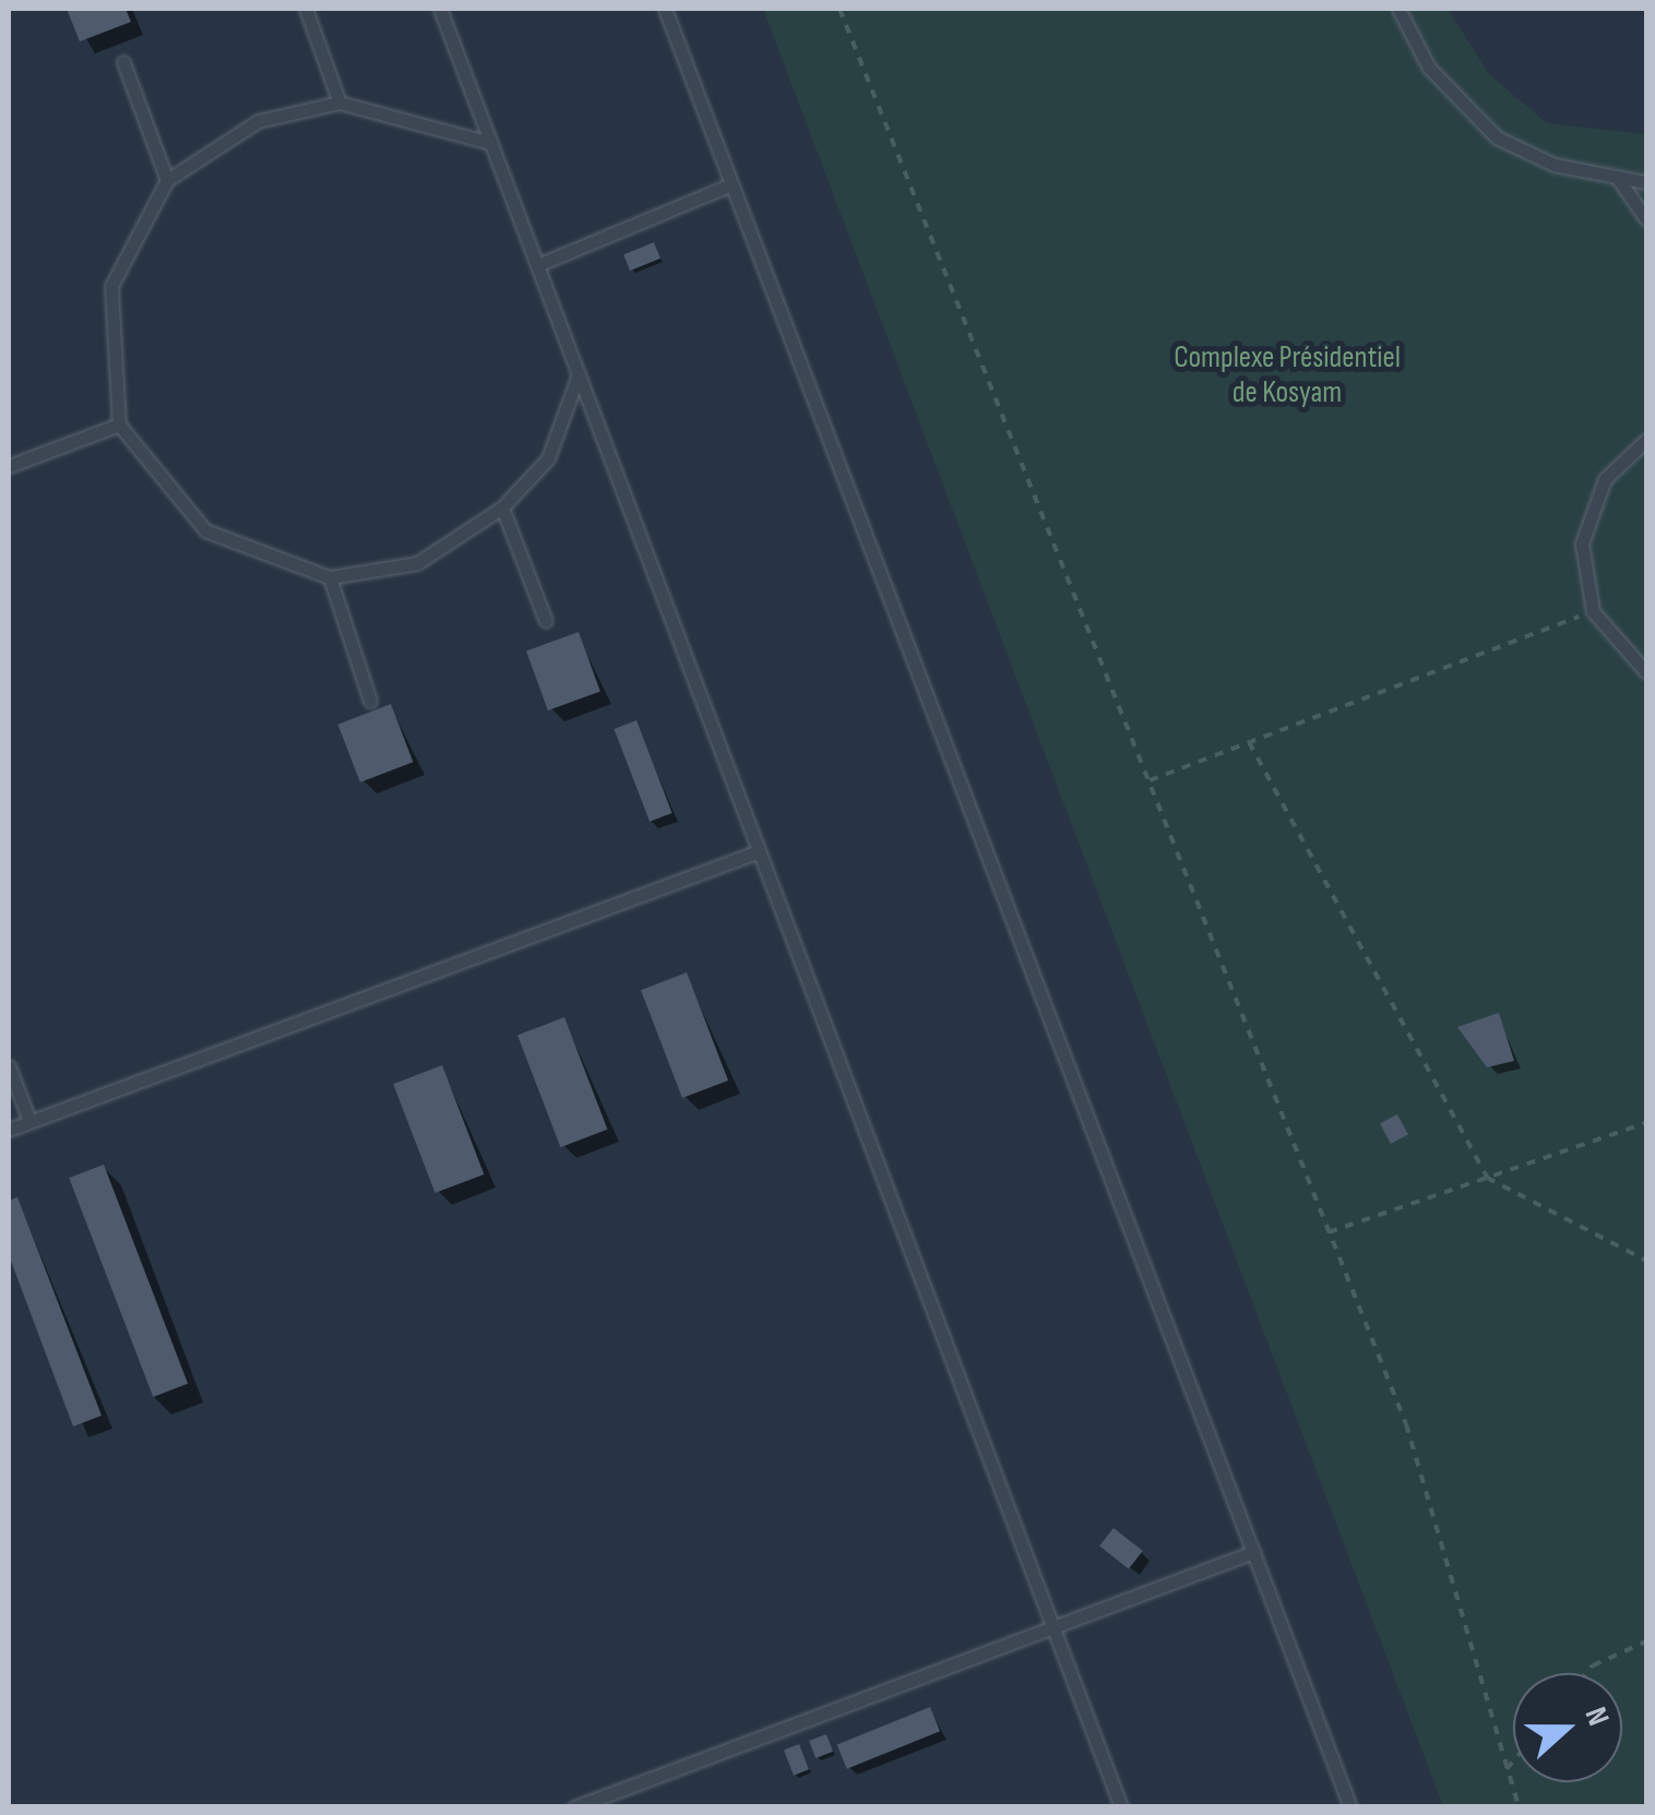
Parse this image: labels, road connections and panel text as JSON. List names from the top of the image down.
{
  "parks": ["Complexe Présidentiel de Kosyam"],
  "north": "right"
}
